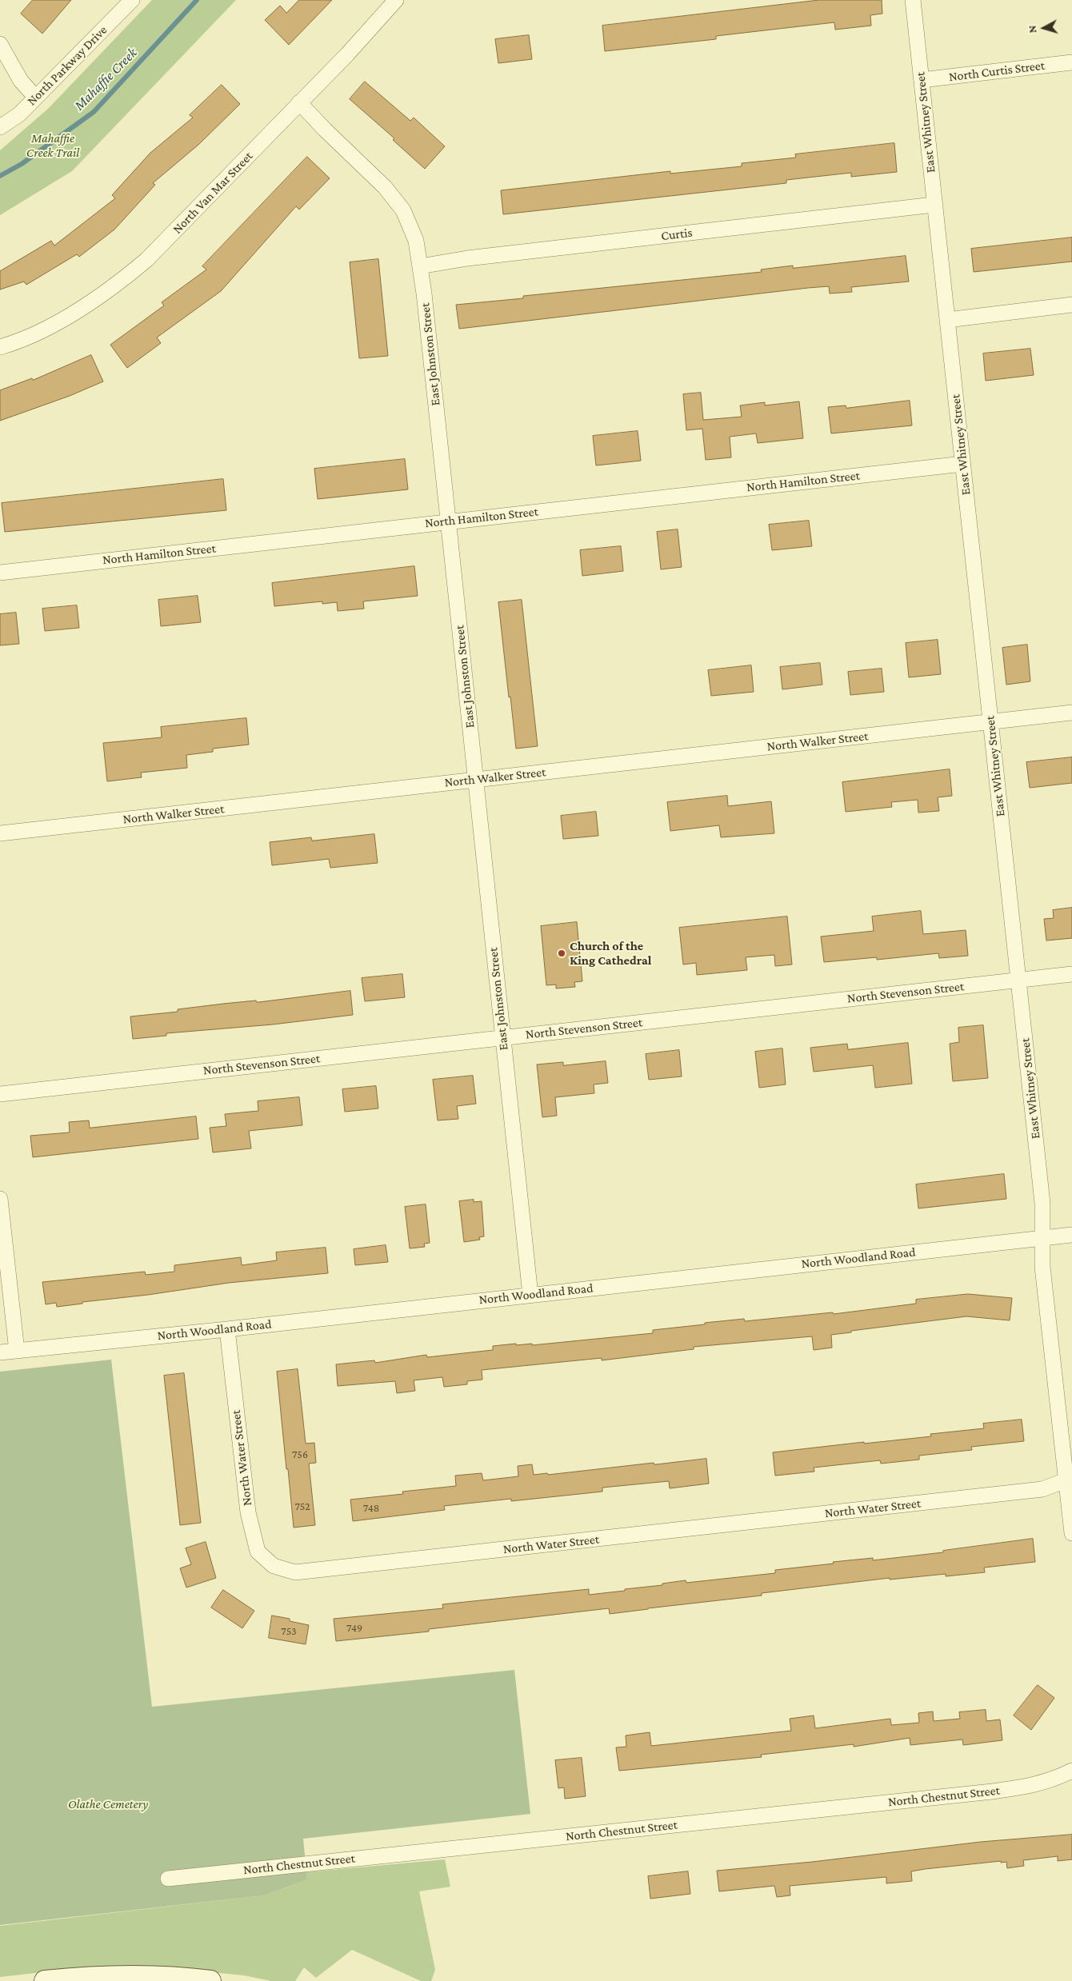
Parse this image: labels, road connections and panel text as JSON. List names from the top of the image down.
{
  "streets": {
    "street": [
      "North Parkway Drive",
      "North Curtis Street",
      "East Whitney Street",
      "North Van Mar Street",
      "Curtis",
      "East Johnston Street",
      "North Hamilton Street",
      "North Walker Street",
      "North Stevenson Street",
      "North Woodland Road",
      "North Water Street",
      "North Chestnut Street"
    ]
  },
  "crossings": [
    ["North Curtis Street", "East Whitney Street"],
    ["East Whitney Street", "Curtis"],
    ["East Whitney Street", "North Hamilton Street"],
    ["East Whitney Street", "North Walker Street"],
    ["East Whitney Street", "North Stevenson Street"],
    ["East Whitney Street", "North Woodland Road"],
    ["East Whitney Street", "North Water Street"],
    ["North Van Mar Street", "East Johnston Street"],
    ["Curtis", "East Johnston Street"],
    ["East Johnston Street", "North Hamilton Street"],
    ["East Johnston Street", "North Walker Street"],
    ["East Johnston Street", "North Stevenson Street"],
    ["East Johnston Street", "North Woodland Road"],
    ["North Woodland Road", "North Water Street"]
  ],
  "water": ["Mahaffie Creek"],
  "parks": ["Mahaffie Creek Trail", "Olathe Cemetery"],
  "places": ["Church of the King Cathedral"],
  "house_numbers": [
    "756",
    "752",
    "748",
    "749",
    "753"
  ],
  "north": "left"
}
